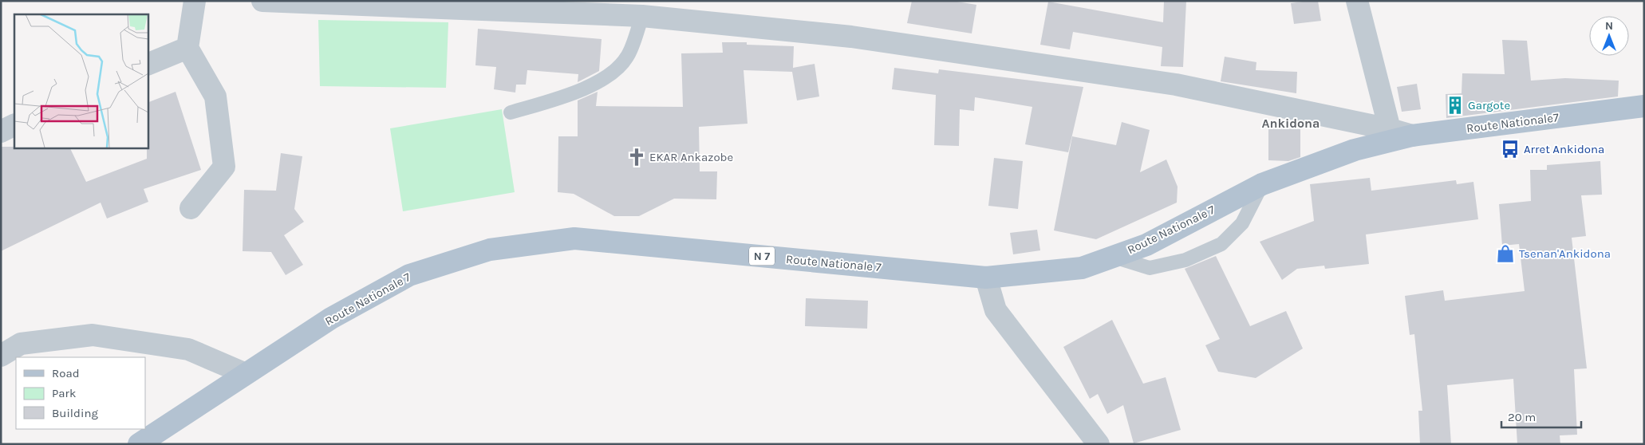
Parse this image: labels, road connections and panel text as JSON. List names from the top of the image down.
{
  "streets": {
    "main road": ["Route Nationale7", "Route Nationale 7", "N 7"]
  },
  "crossings": [
    ["Route Nationale7", "Route Nationale 7"]
  ],
  "districts": ["Ankidona"],
  "places": {
    "building": ["Gargote"],
    "bus stop": ["Arret Ankidona"],
    "church": ["EKAR Ankazobe"],
    "shop": ["Tsenan'Ankidona"]
  },
  "legend": ["Road", "Park", "Building"],
  "scale_bar": "20 m",
  "north": "top"
}
